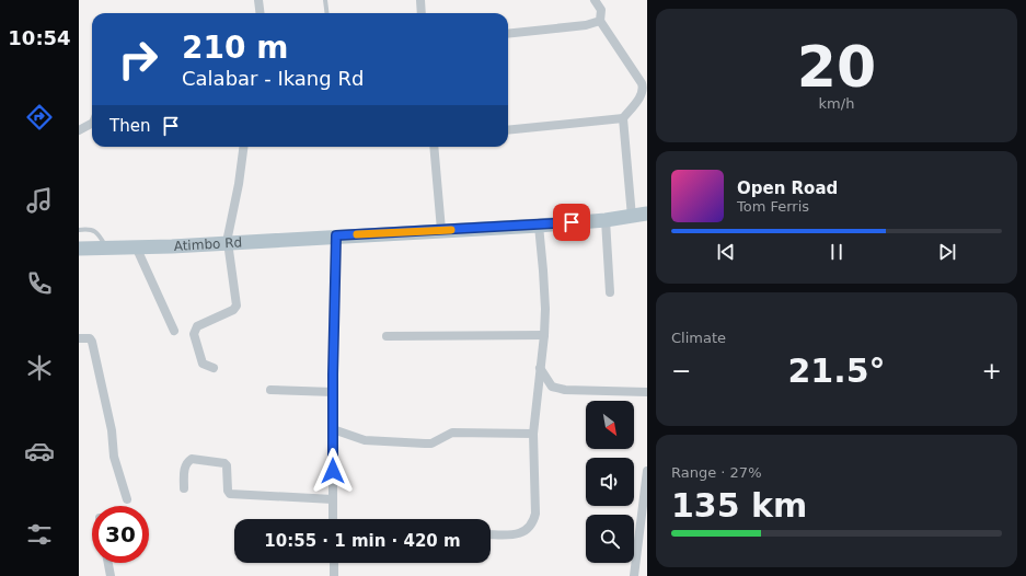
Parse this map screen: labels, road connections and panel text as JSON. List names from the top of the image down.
{
  "streets": {
    "main road": ["Atimbo Rd"]
  },
  "north": "bottom right",
  "page": {
    "tabs": "10:54",
    "tile": [
      ["20", "km/h"],
      "Climate",
      ["Range · 27%", "135 km"]
    ],
    "turn": ["210 m", "Calabar - Ikang Rd"],
    "then": "Then",
    "song": ["Open Road", "Tom Ferris"],
    "heat": ["−", "21.5°", "+"],
    "limit": "30",
    "trip": "10:55 · 1 min · 420 m"
  }
}
